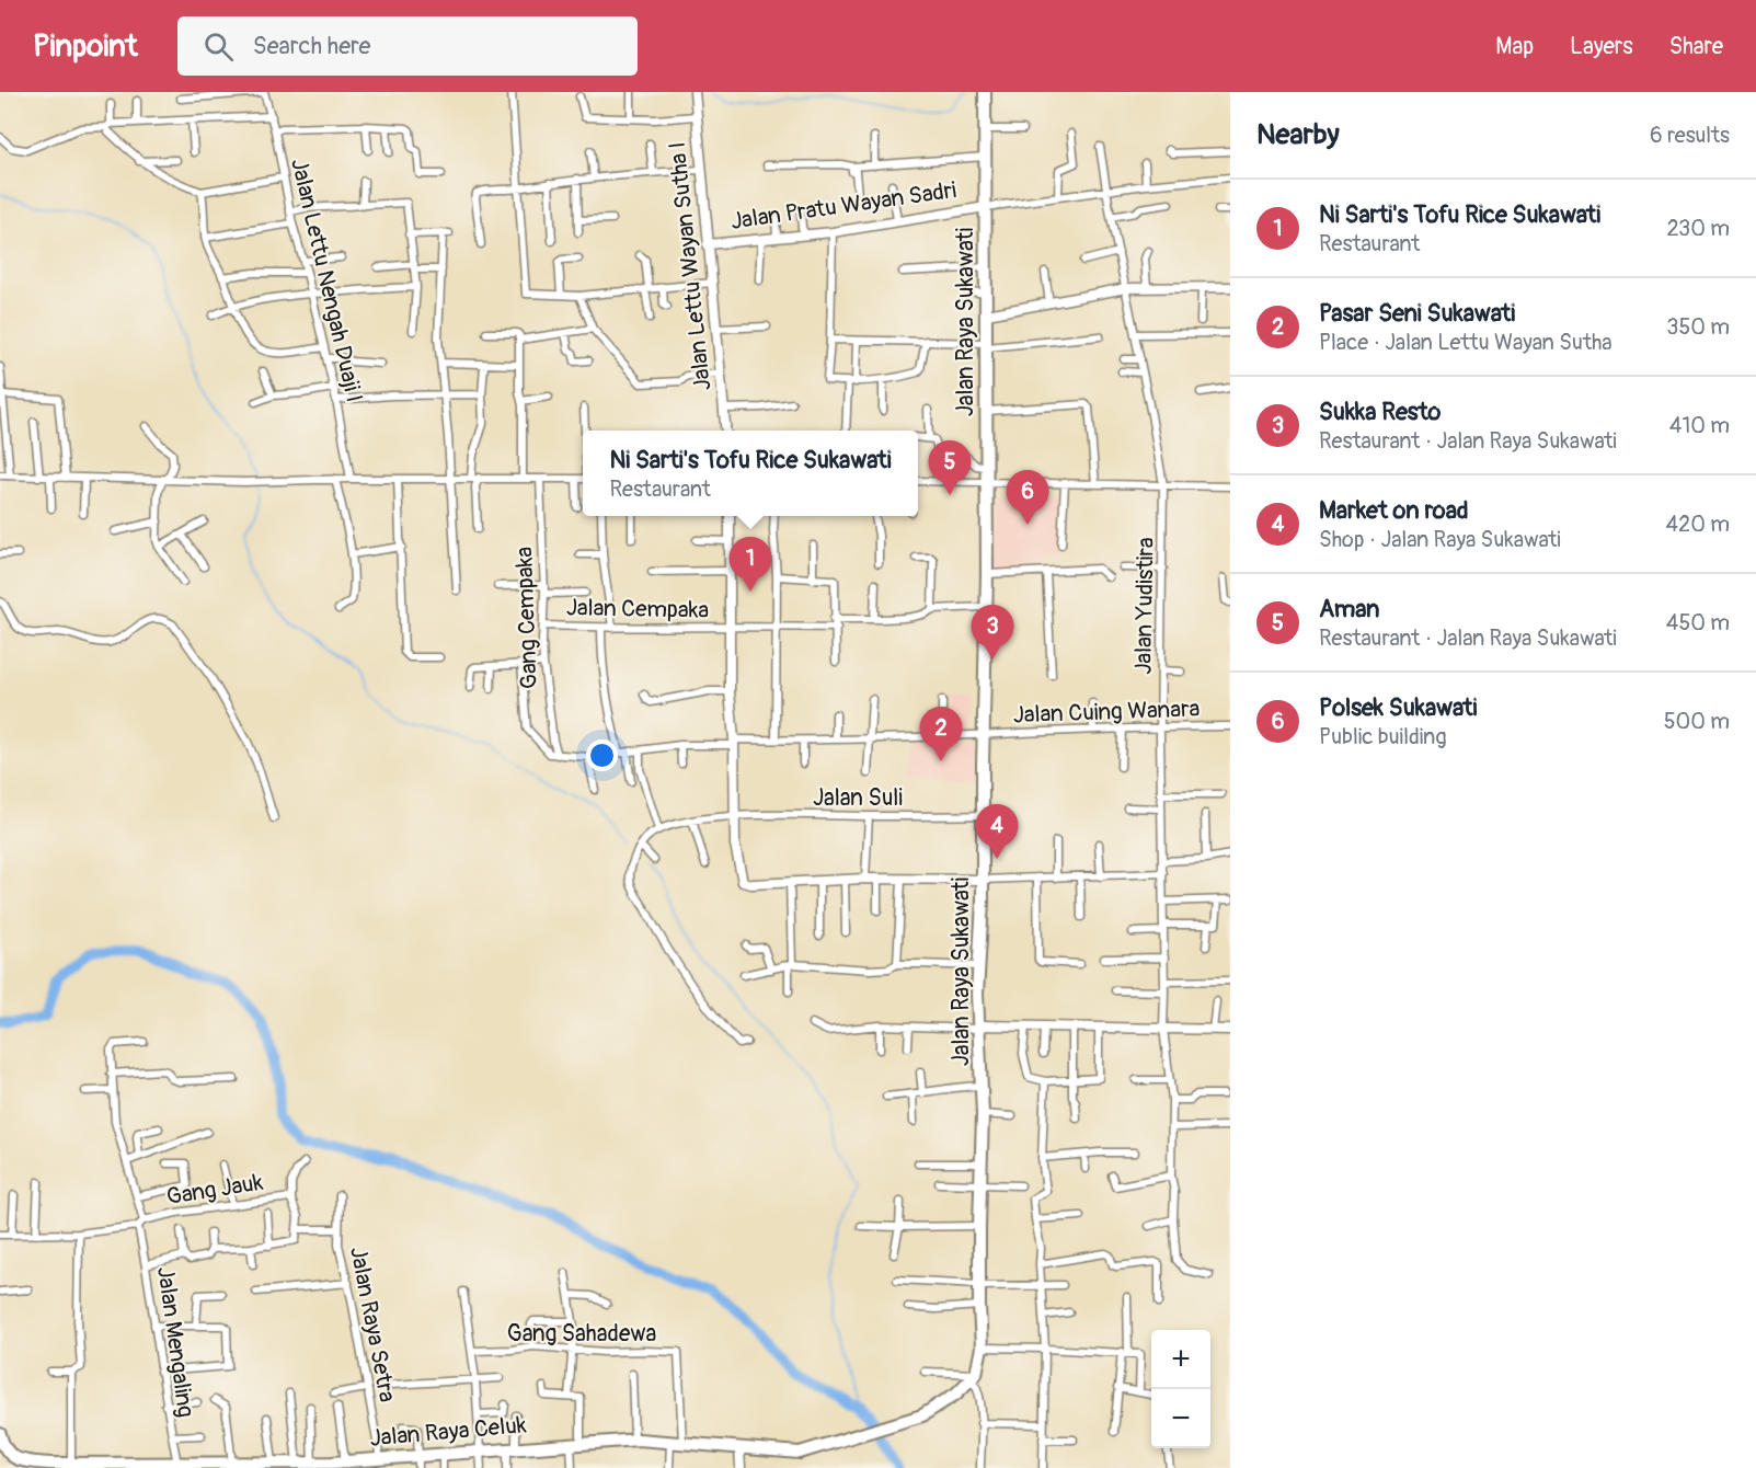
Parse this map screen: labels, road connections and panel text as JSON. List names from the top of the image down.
{
  "streets": {
    "highway": ["Jalan Raya Sukawati", "Jalan Raya Celuk"],
    "street": [
      "Jalan Pratu Wayan Sadri",
      "Jalan Lettu Wayan Sutha I",
      "Jalan Lettu Nengah Duaji I",
      "Jalan Yudistira",
      "Jalan Cempaka",
      "Gang Cempaka",
      "Jalan Cuing Wanara",
      "Jalan Suli",
      "Gang Jauk",
      "Jalan Raya Setra",
      "Gang Sahadewa",
      "Jalan Mengaling"
    ]
  },
  "crossings": [
    ["Jalan Pratu Wayan Sadri", "Jalan Lettu Wayan Sutha I"],
    ["Jalan Pratu Wayan Sadri", "Jalan Raya Sukawati"],
    ["Jalan Raya Sukawati", "Jalan Cuing Wanara"],
    ["Jalan Raya Sukawati", "Jalan Suli"],
    ["Jalan Raya Sukawati", "Jalan Raya Celuk"],
    ["Jalan Yudistira", "Jalan Cuing Wanara"],
    ["Jalan Cempaka", "Gang Cempaka"],
    ["Gang Cempaka", "Jalan Cuing Wanara"],
    ["Gang Jauk", "Jalan Mengaling"],
    ["Jalan Raya Setra", "Jalan Raya Celuk"],
    ["Gang Sahadewa", "Jalan Raya Celuk"],
    ["Jalan Mengaling", "Jalan Raya Celuk"]
  ],
  "page": {
    "header": "Pinpoint",
    "search": "Search here",
    "nav": ["Map", "Layers", "Share"],
    "heading": ["Nearby", "6 results"],
    "list": [
      {
        "mark": "1",
        "name": "Ni Sarti's Tofu Rice Sukawati",
        "note": "Restaurant",
        "value": "230 m"
      },
      {
        "mark": "2",
        "name": "Pasar Seni Sukawati",
        "note": "Place · Jalan Lettu Wayan Sutha",
        "value": "350 m"
      },
      {
        "mark": "3",
        "name": "Sukka Resto",
        "note": "Restaurant · Jalan Raya Sukawati",
        "value": "410 m"
      },
      {
        "mark": "4",
        "name": "Market on road",
        "note": "Shop · Jalan Raya Sukawati",
        "value": "420 m"
      },
      {
        "mark": "5",
        "name": "Aman",
        "note": "Restaurant · Jalan Raya Sukawati",
        "value": "450 m"
      },
      {
        "mark": "6",
        "name": "Polsek Sukawati",
        "note": "Public building",
        "value": "500 m"
      }
    ],
    "popup": ["Ni Sarti's Tofu Rice Sukawati", "Restaurant"],
    "pins": [
      "5",
      "6",
      "1",
      "3",
      "2",
      "4"
    ],
    "map_buttons": ["+", "−"]
  }
}
